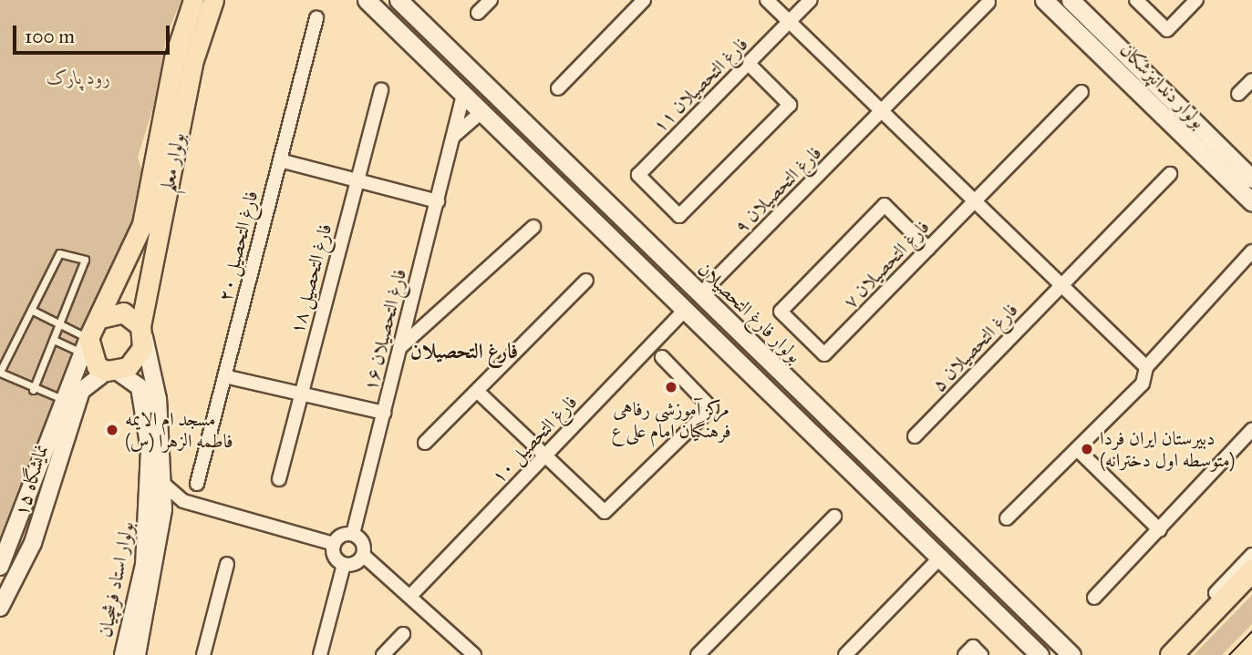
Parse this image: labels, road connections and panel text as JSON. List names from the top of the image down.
{
  "streets": {
    "main road": ["بولوار دندانپزشکان", "بولوار معلم", "بولوار فارغ التحصیلان"],
    "street": [
      "فارغ التحصیلان ۱۱",
      "فارغ التحصیلان ۹",
      "فارغ التحصیل ۲۰",
      "فارغ التحصیلان ۷",
      "فارغ التحصیل ۱۸",
      "فارغ التحصیلان ۱۶",
      "فارغ التحصیلان ۵",
      "فارغ التحصیل ۱۰",
      "نمایشگاه ۱۵",
      "بولوار استاد فرشچیان"
    ]
  },
  "crossings": [
    ["بولوار معلم", "نمایشگاه ۱۵"],
    ["بولوار معلم", "بولوار استاد فرشچیان"],
    ["فارغ التحصیلان ۹", "بولوار فارغ التحصیلان"],
    ["نمایشگاه ۱۵", "بولوار استاد فرشچیان"]
  ],
  "districts": ["فارغ التحصیلان"],
  "parks": ["رود پارک"],
  "places": ["مرکز آموزشی رفاهی فرهنگیان امام علی ع", "مسجد ام الایمه فاطمه الزهرا (س)", "دبیرستان ایران فردا (متوسطه اول دخترانه)"],
  "scale_bar": "100 m"
}
